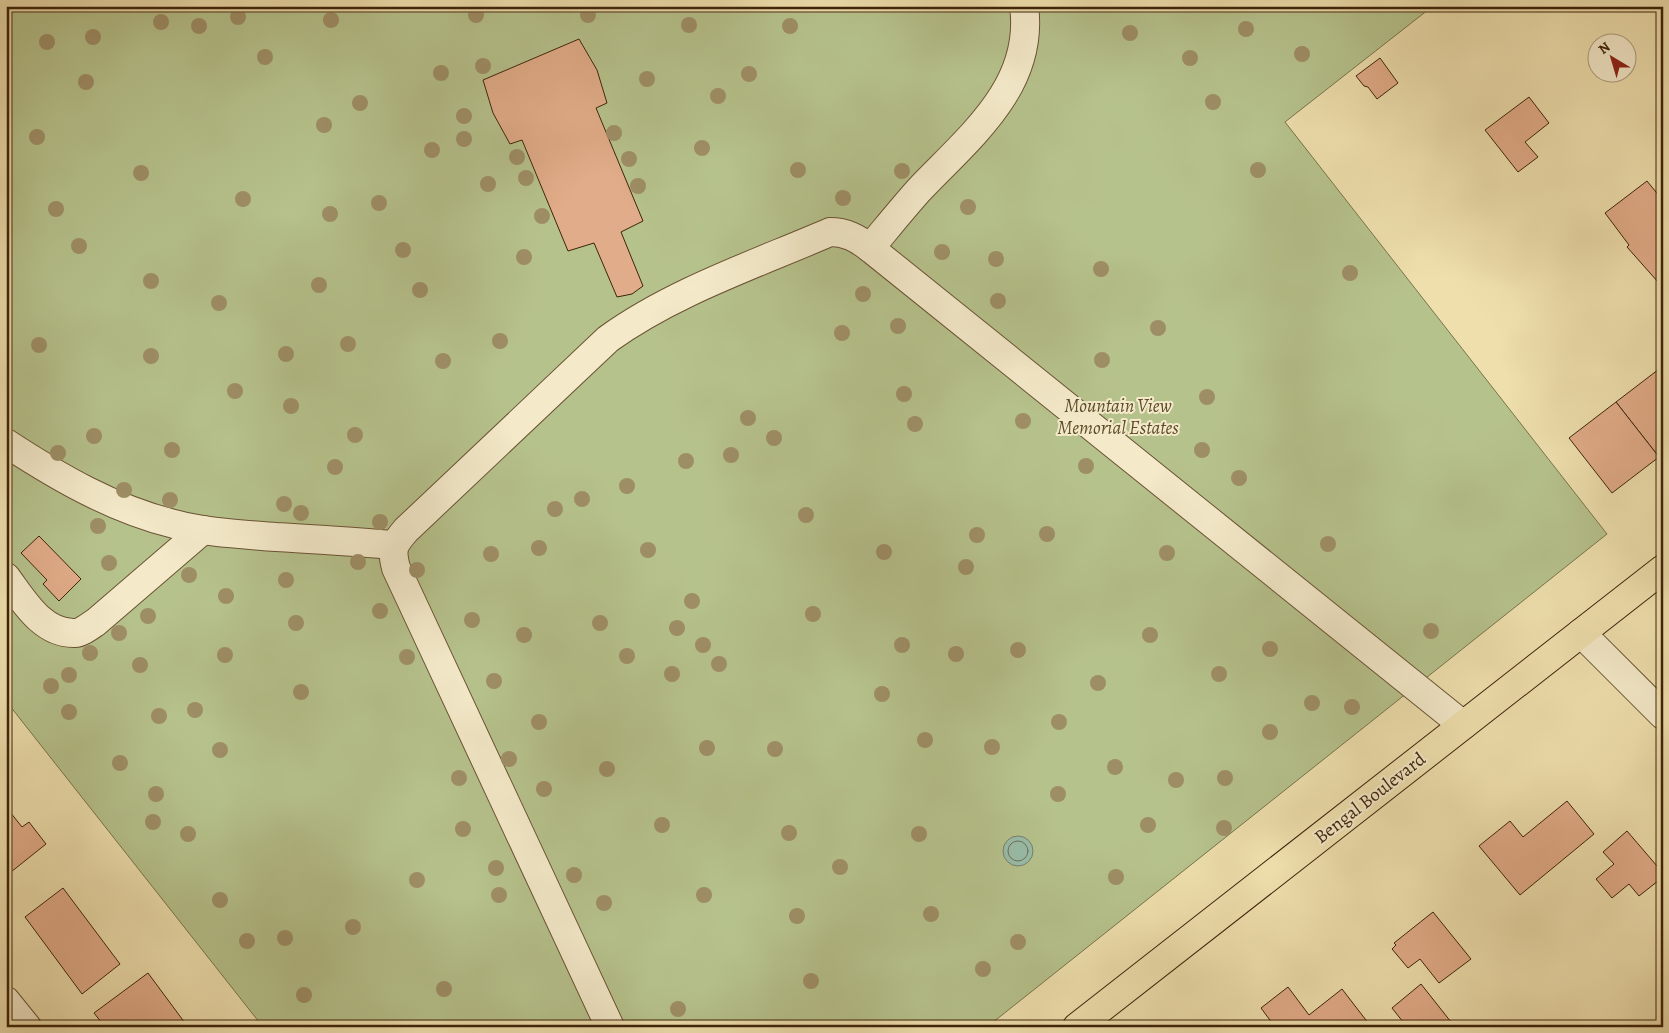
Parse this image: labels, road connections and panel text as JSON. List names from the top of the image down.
{
  "streets": {
    "main road": ["Bengal Boulevard"]
  },
  "parks": ["Mountain View Memorial Estates"],
  "north": "top left"
}
